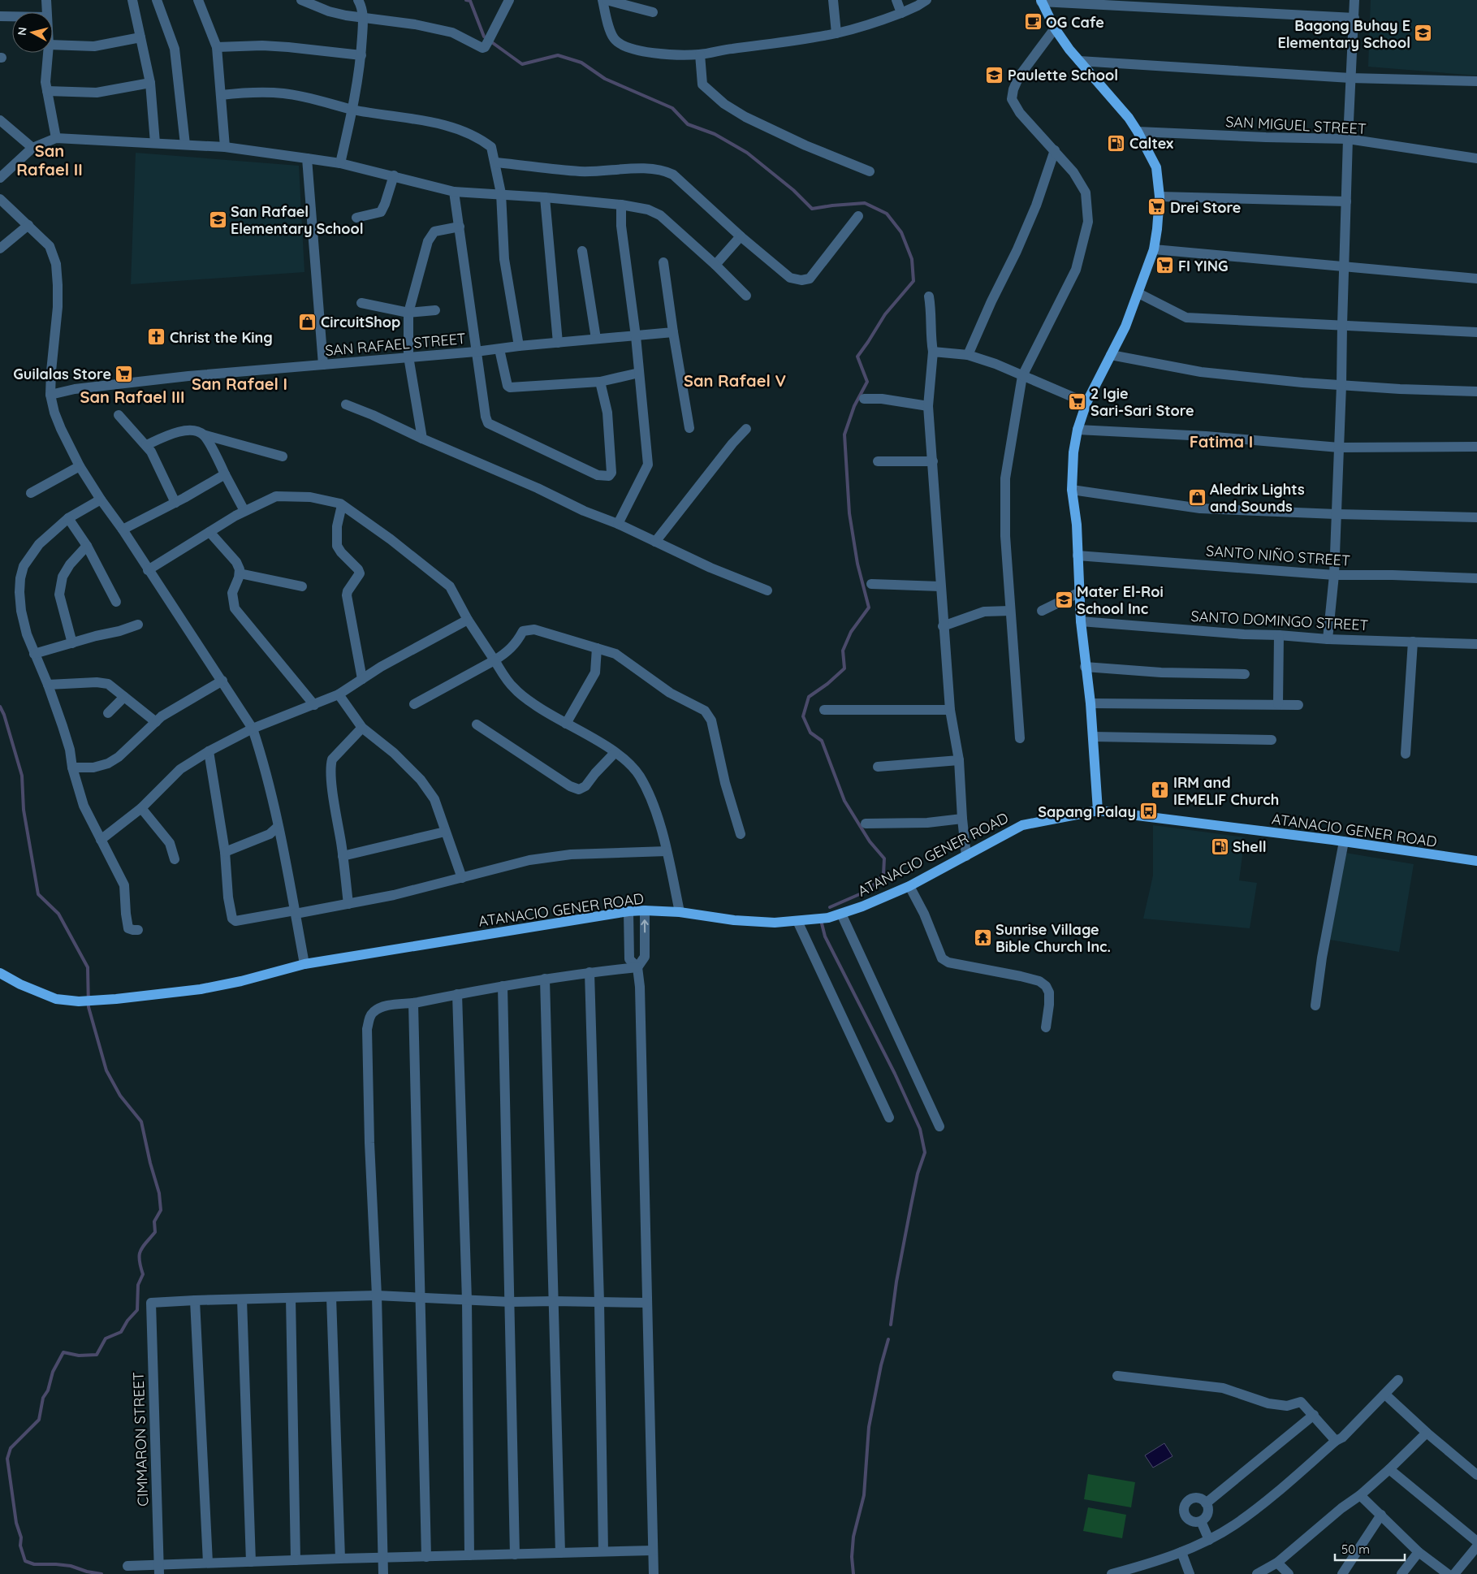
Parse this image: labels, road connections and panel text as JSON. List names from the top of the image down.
{
  "streets": {
    "main road": ["ATANACIO GENER ROAD"],
    "street": [
      "SAN MIGUEL STREET",
      "SAN RAFAEL STREET",
      "SANTO NIÑO STREET",
      "SANTO DOMINGO STREET",
      "CIMMARON STREET"
    ]
  },
  "districts": [
    "San Rafael II",
    "San Rafael V",
    "San Rafael I",
    "San Rafael III",
    "Fatima I"
  ],
  "places": {
    "cafe": ["OG Cafe"],
    "school or university": [
      "Bagong Buhay E Elementary School",
      "Paulette School",
      "San Rafael Elementary School",
      "Mater El-Roi School Inc"
    ],
    "fuel station": ["Caltex", "Shell"],
    "supermarket": [
      "Drei Store",
      "FI YING",
      "Guilalas Store",
      "2 Igie Sari-Sari Store"
    ],
    "shop": ["CircuitShop", "Aledrix Lights and Sounds"],
    "church": ["Christ the King", "IRM and IEMELIF Church"],
    "bus stop": ["Sapang Palay"],
    "temple": ["Sunrise Village Bible Church Inc."]
  },
  "scale_bar": "50 m",
  "north": "left"
}
